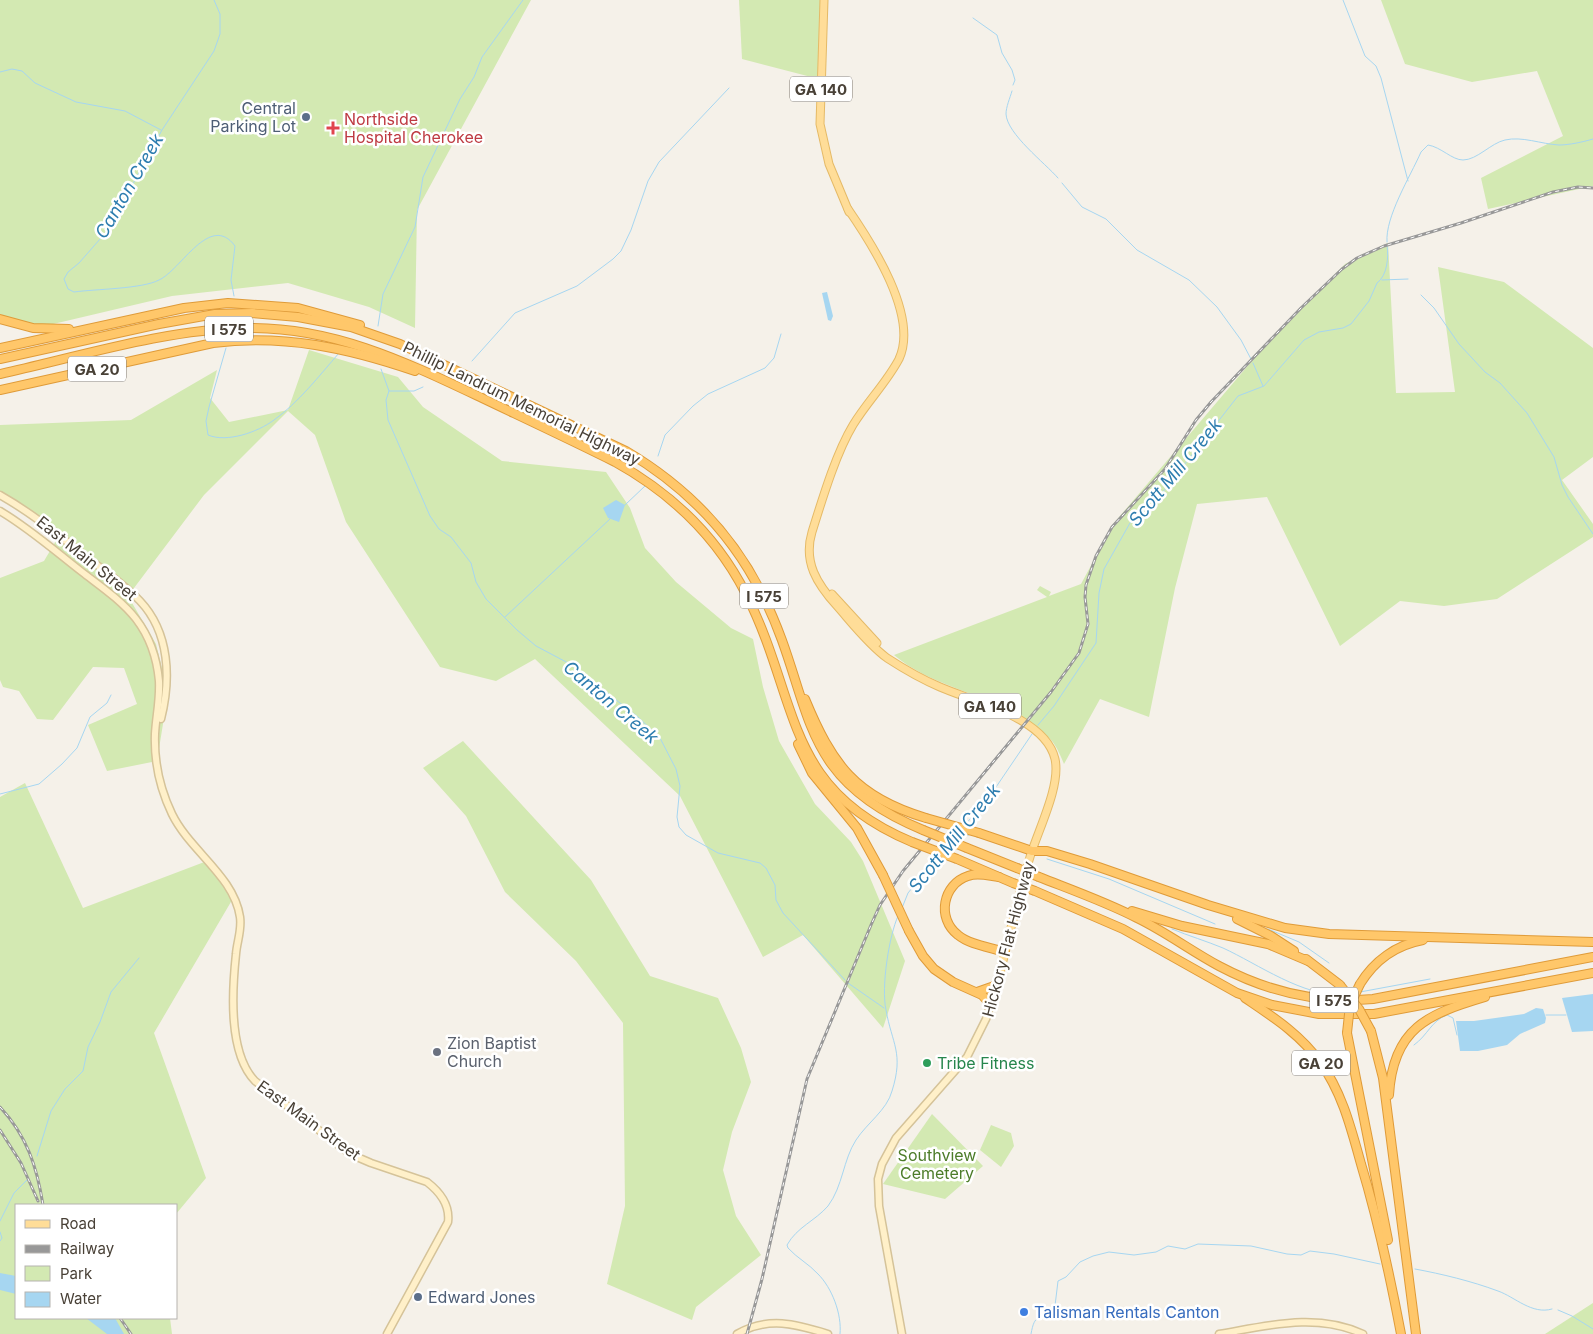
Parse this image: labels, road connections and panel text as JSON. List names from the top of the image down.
{
  "streets": {
    "highway": ["I 575", "GA 20", "Phillip Landrum Memorial Highway"],
    "main road": ["GA 140", "East Main Street", "Hickory Flat Highway"]
  },
  "crossings": [
    ["GA 20", "Phillip Landrum Memorial Highway"]
  ],
  "water": ["Canton Creek", "Scott Mill Creek"],
  "parks": ["Southview Cemetery"],
  "places": {
    "other": [
      "Central Parking Lot",
      "Zion Baptist Church",
      "Tribe Fitness",
      "Edward Jones",
      "Talisman Rentals Canton"
    ],
    "health": ["Northside Hospital Cherokee"]
  },
  "legend": [
    "Road",
    "Railway",
    "Park",
    "Water"
  ]
}
